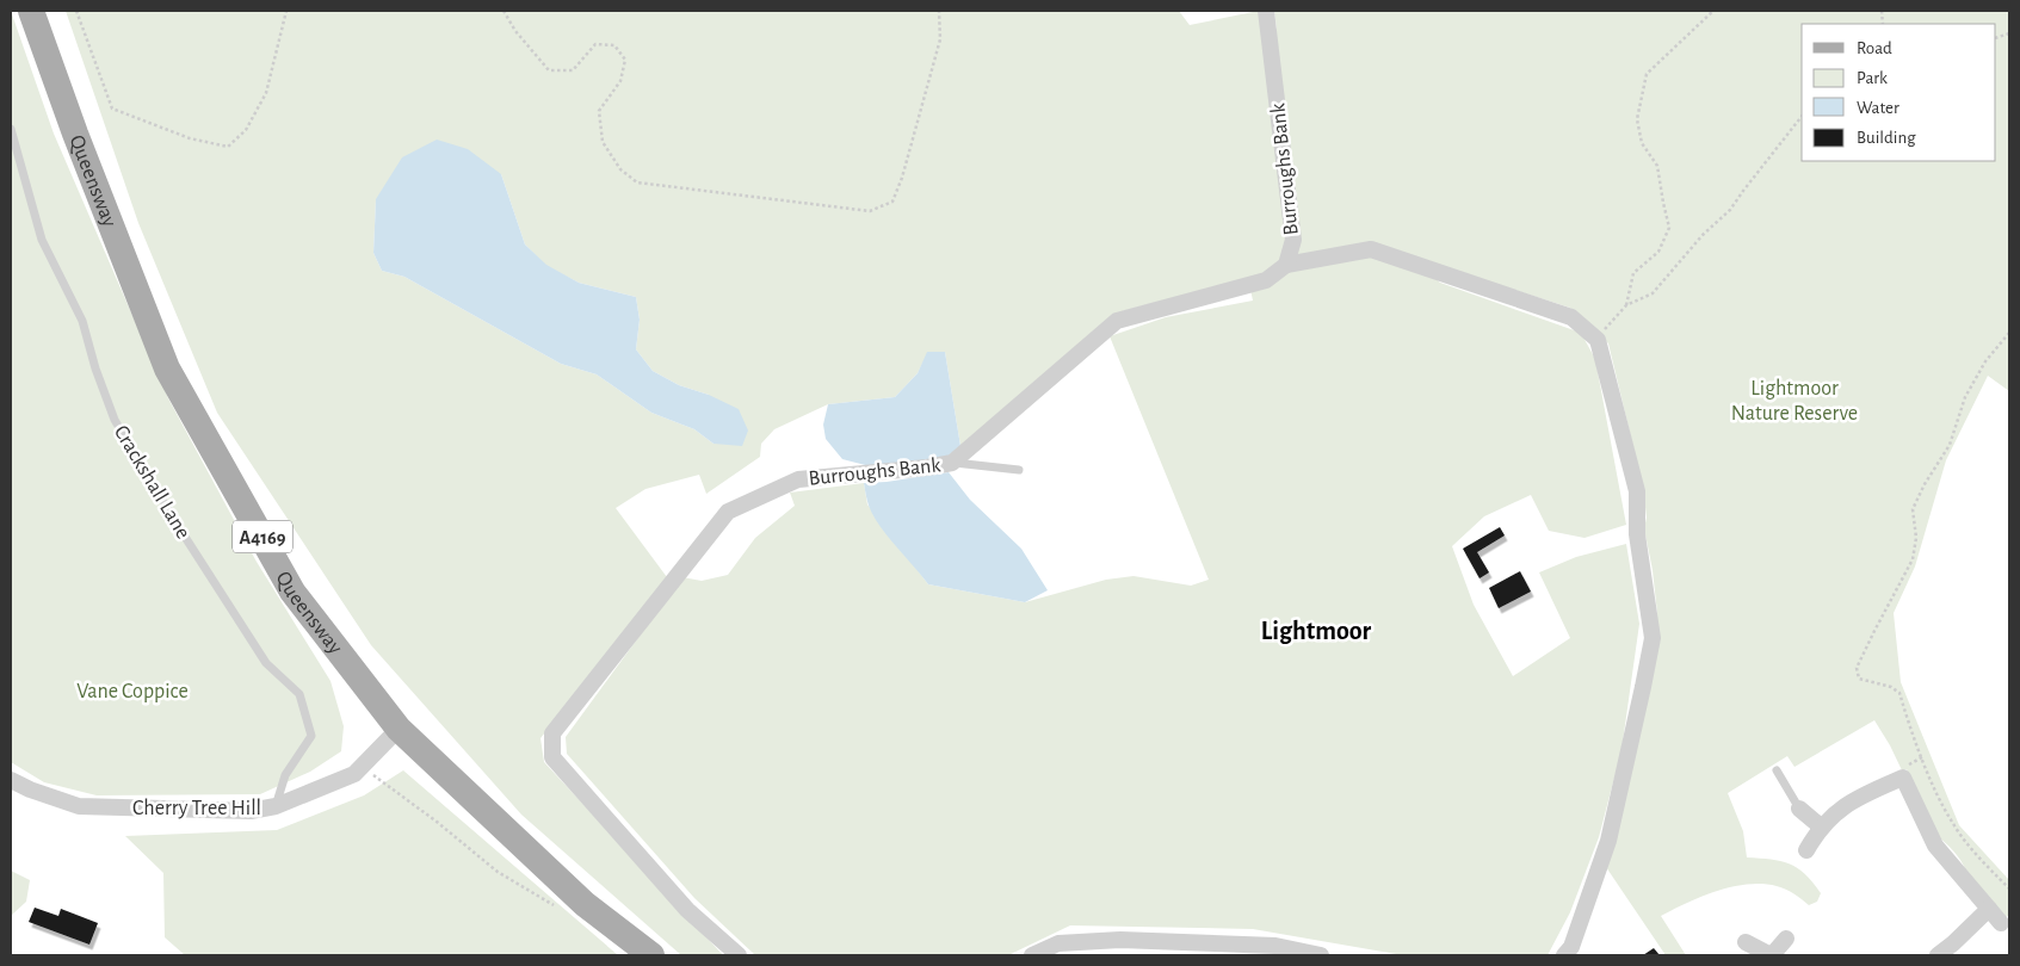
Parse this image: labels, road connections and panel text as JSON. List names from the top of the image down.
{
  "streets": {
    "main road": ["Queensway", "A4169"],
    "street": ["Burroughs Bank", "Cherry Tree Hill"],
    "lane": ["Crackshall Lane"]
  },
  "crossings": [
    ["Queensway", "Cherry Tree Hill"],
    ["Crackshall Lane", "Cherry Tree Hill"]
  ],
  "districts": ["Lightmoor"],
  "parks": ["Lightmoor Nature Reserve", "Vane Coppice"],
  "legend": [
    "Road",
    "Park",
    "Water",
    "Building"
  ]
}
